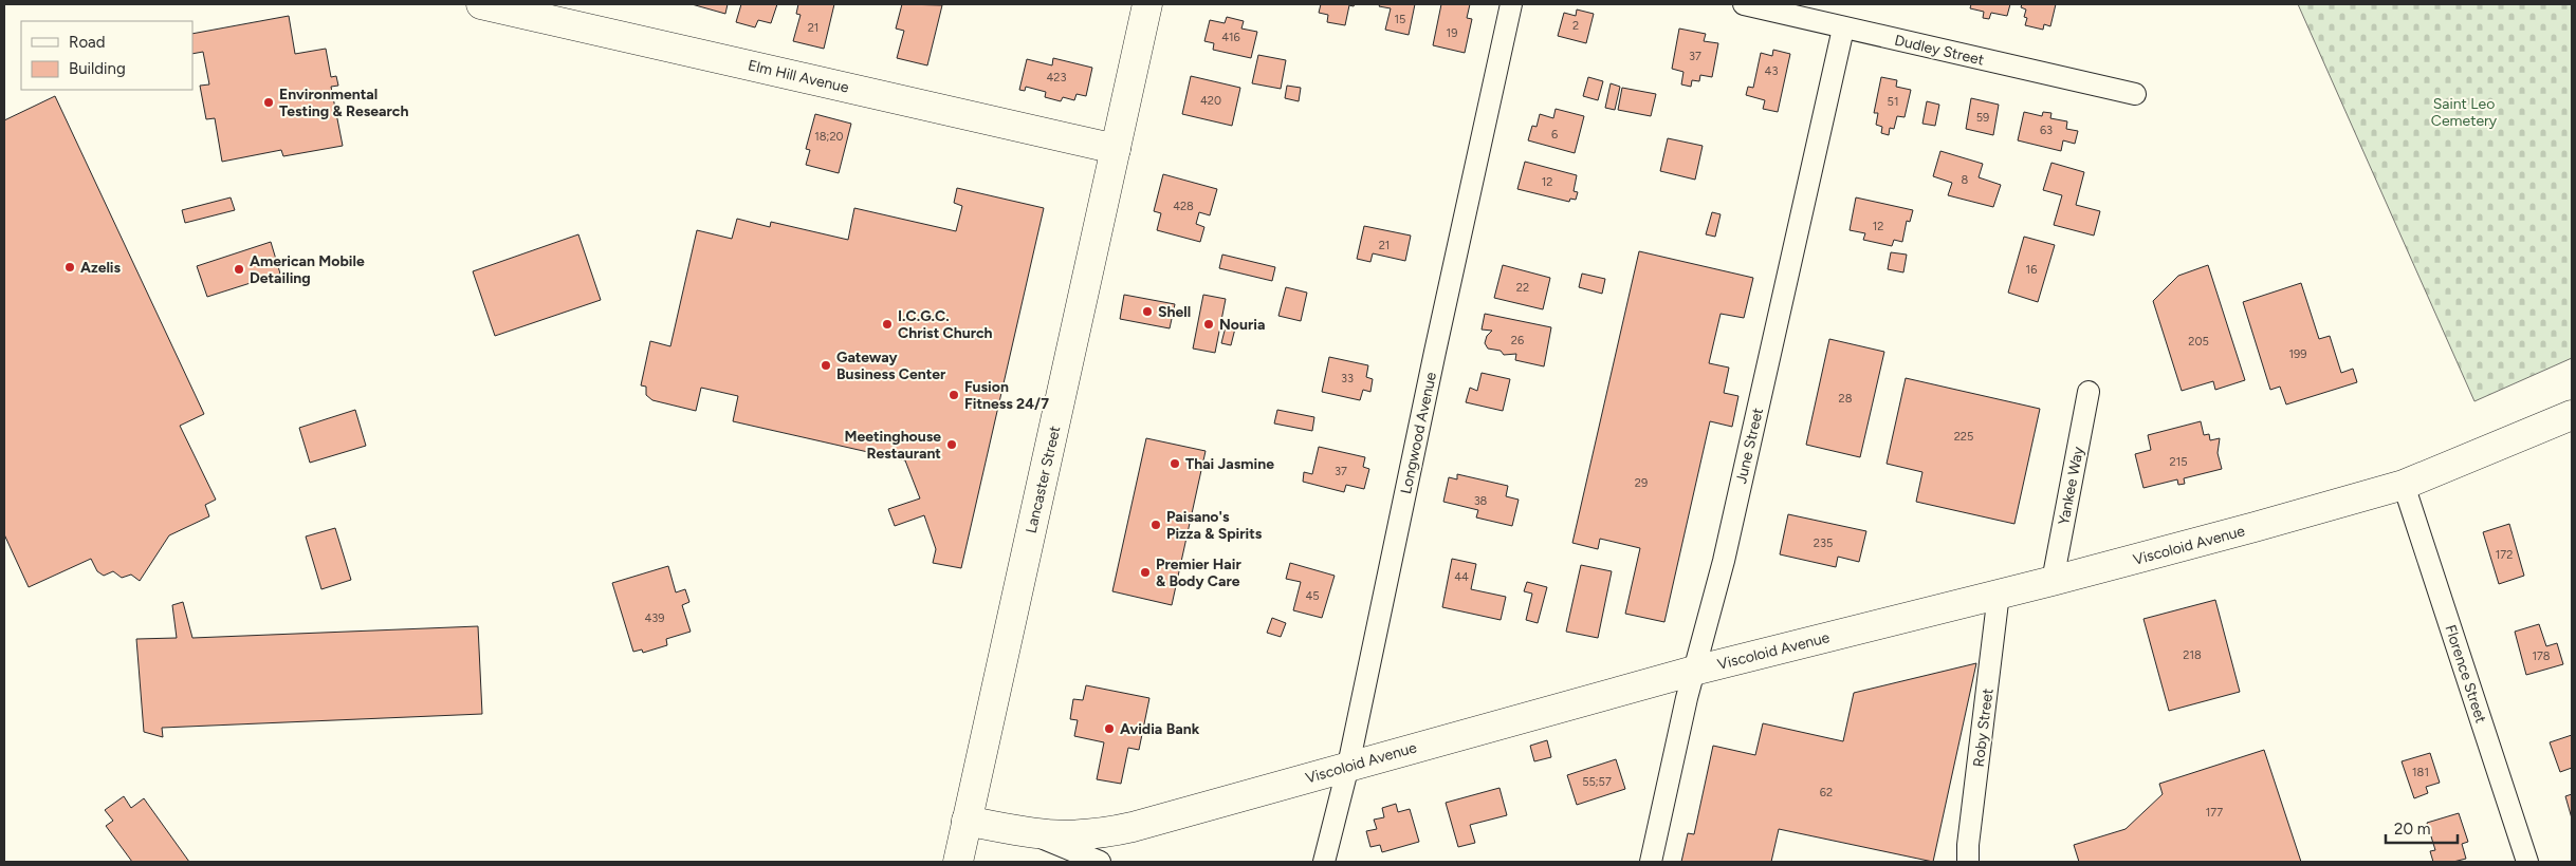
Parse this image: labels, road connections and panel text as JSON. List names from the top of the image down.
{
  "streets": {
    "main road": ["Elm Hill Avenue", "Lancaster Street", "Viscoloid Avenue"],
    "street": [
      "Dudley Street",
      "Longwood Avenue",
      "June Street",
      "Yankee Way",
      "Florence Street",
      "Roby Street"
    ]
  },
  "crossings": [
    ["Dudley Street", "June Street"],
    ["Elm Hill Avenue", "Lancaster Street"],
    ["Longwood Avenue", "Viscoloid Avenue"],
    ["June Street", "Viscoloid Avenue"],
    ["Lancaster Street", "Viscoloid Avenue"],
    ["Yankee Way", "Viscoloid Avenue"],
    ["Viscoloid Avenue", "Florence Street"],
    ["Viscoloid Avenue", "Roby Street"]
  ],
  "parks": ["Saint Leo Cemetery"],
  "places": [
    "Environmental Testing & Research",
    "Azelis",
    "American Mobile Detailing",
    "Shell",
    "I.C.G.C. Christ Church",
    "Nouria",
    "Gateway Business Center",
    "Fusion Fitness 24/7",
    "Meetinghouse Restaurant",
    "Thai Jasmine",
    "Paisano's Pizza & Spirits",
    "Premier Hair & Body Care",
    "Avidia Bank"
  ],
  "house_numbers": [
    "15",
    "2",
    "21",
    "19",
    "416",
    "37",
    "43",
    "423",
    "420",
    "51",
    "59",
    "63",
    "6",
    "18;20",
    "8",
    "12",
    "428",
    "12",
    "21",
    "16",
    "22",
    "26",
    "205",
    "199",
    "33",
    "28",
    "225",
    "215",
    "37",
    "29",
    "38",
    "235",
    "172",
    "44",
    "45",
    "439",
    "218",
    "178",
    "181",
    "55;57",
    "62",
    "177"
  ],
  "legend": ["Road", "Building"],
  "scale_bar": "20 m"
}
